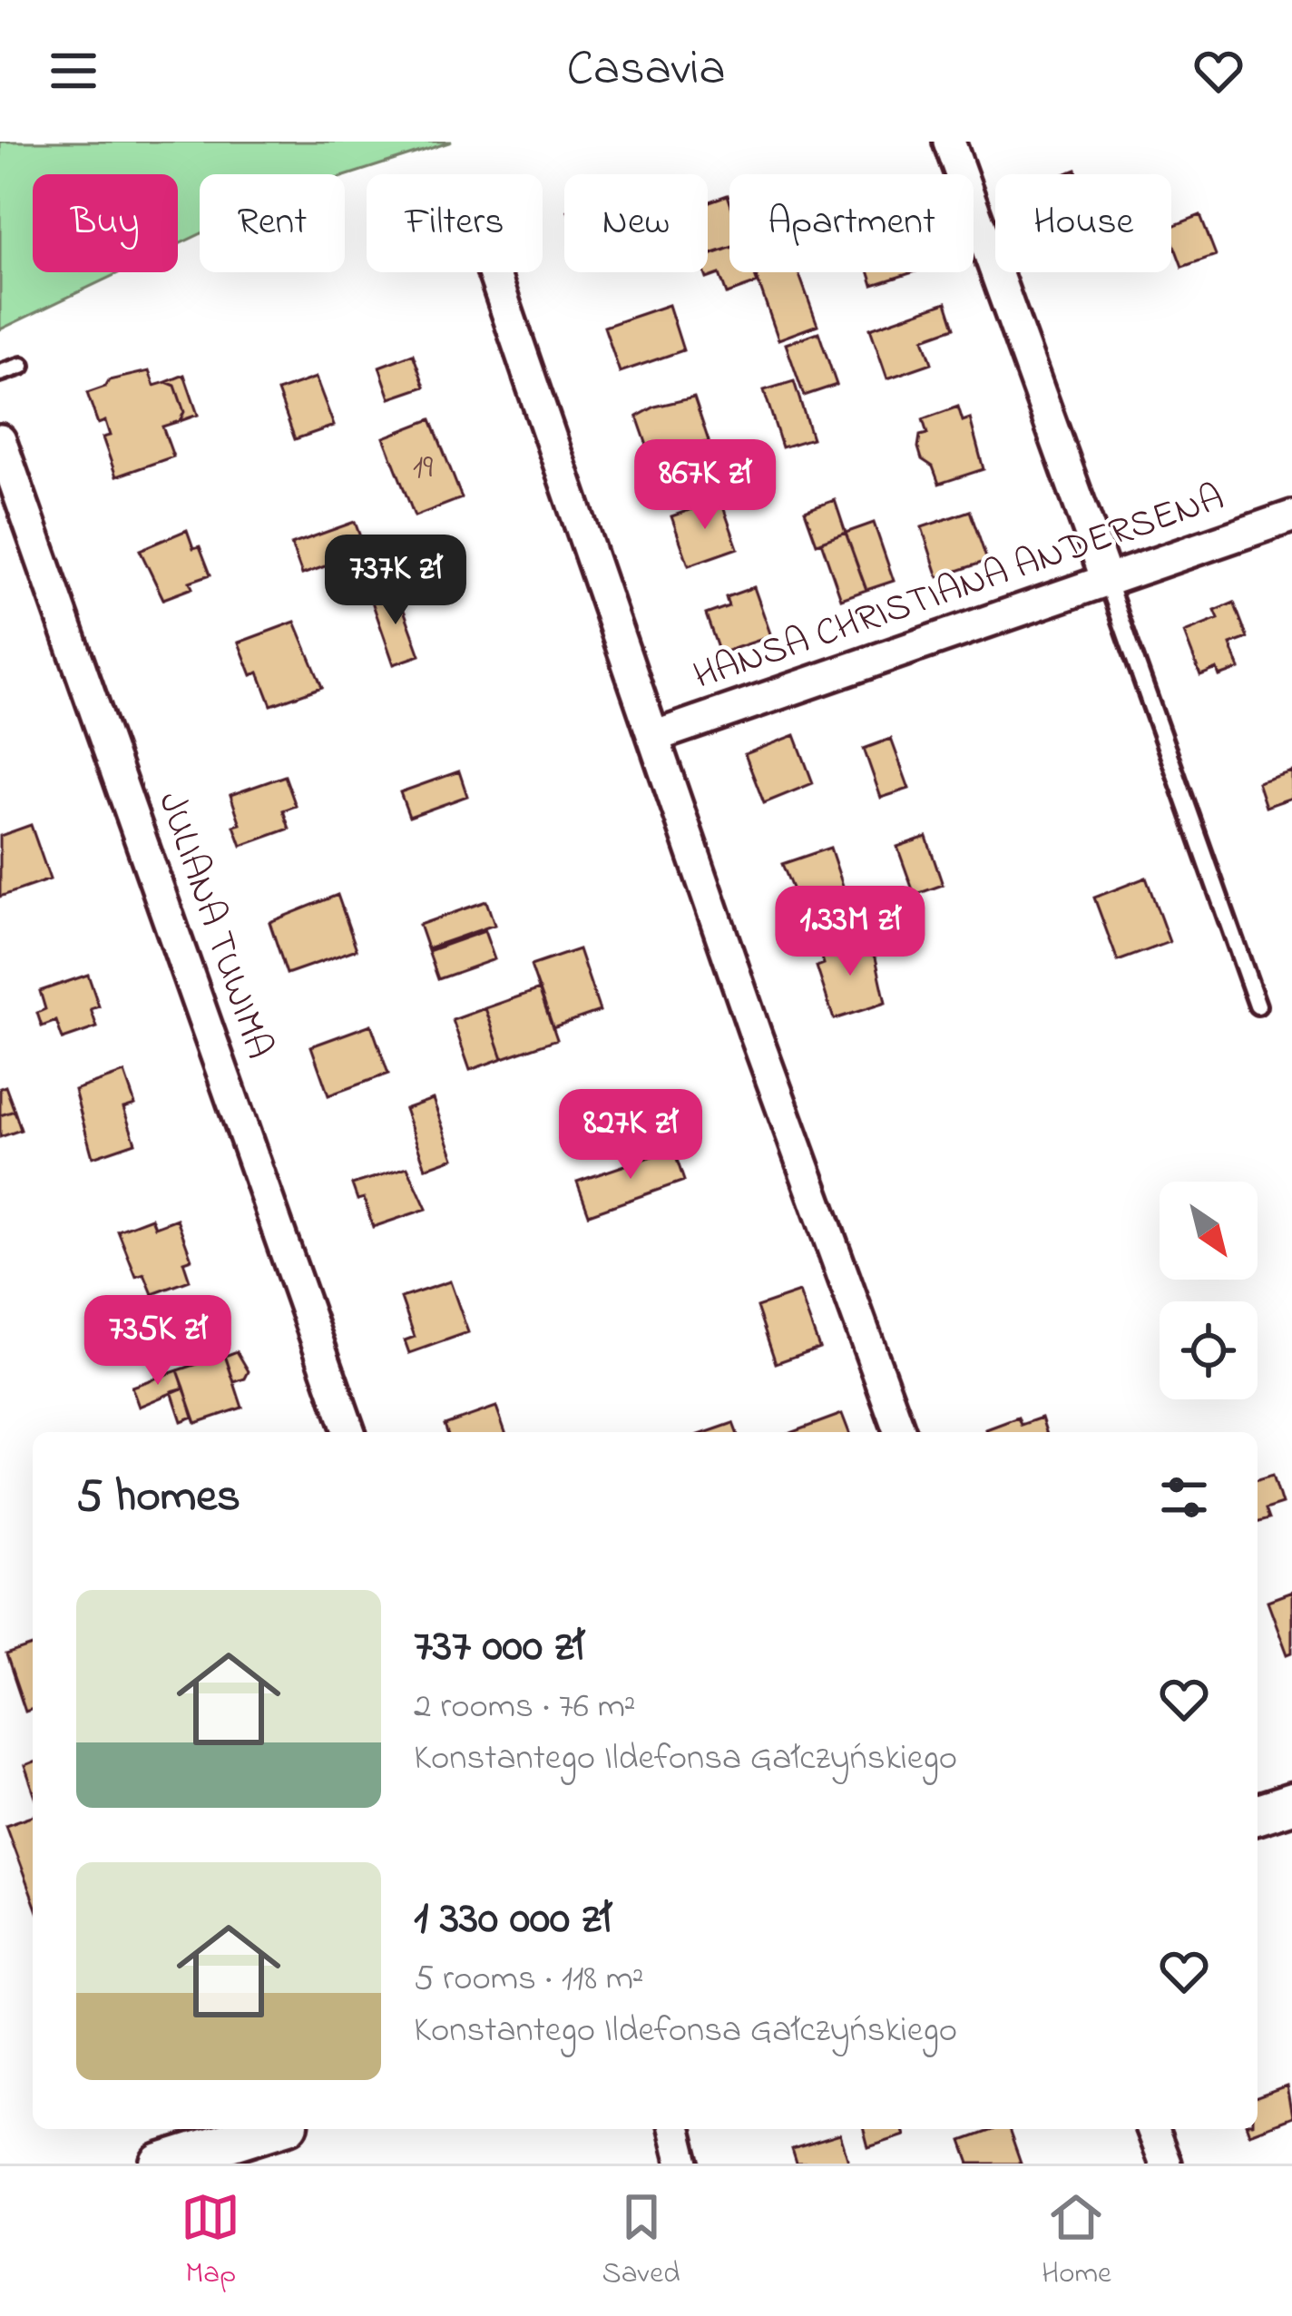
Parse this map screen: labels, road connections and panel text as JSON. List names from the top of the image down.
{
  "streets": {
    "street": ["HANSA CHRISTIANA ANDERSENA", "JULIANA TUWIMA"]
  },
  "house_numbers": ["19"],
  "north": "bottom right",
  "page": {
    "header": "Casavia",
    "chip": [
      "Buy",
      "Rent",
      "Filters",
      "New",
      "Apartment",
      "House"
    ],
    "price": [
      "867K zł",
      "737K zł",
      "1.33M zł",
      "827K zł",
      "735K zł"
    ],
    "heading": "5 homes",
    "list": [
      {
        "name": "737 000 zł",
        "note": "2 rooms · 76 m² · Konstantego Ildefonsa Gałczyńskiego"
      },
      {
        "name": "1 330 000 zł",
        "note": "5 rooms · 118 m² · Konstantego Ildefonsa Gałczyńskiego"
      }
    ],
    "tabs": ["Map", "Saved", "Home"]
  }
}
